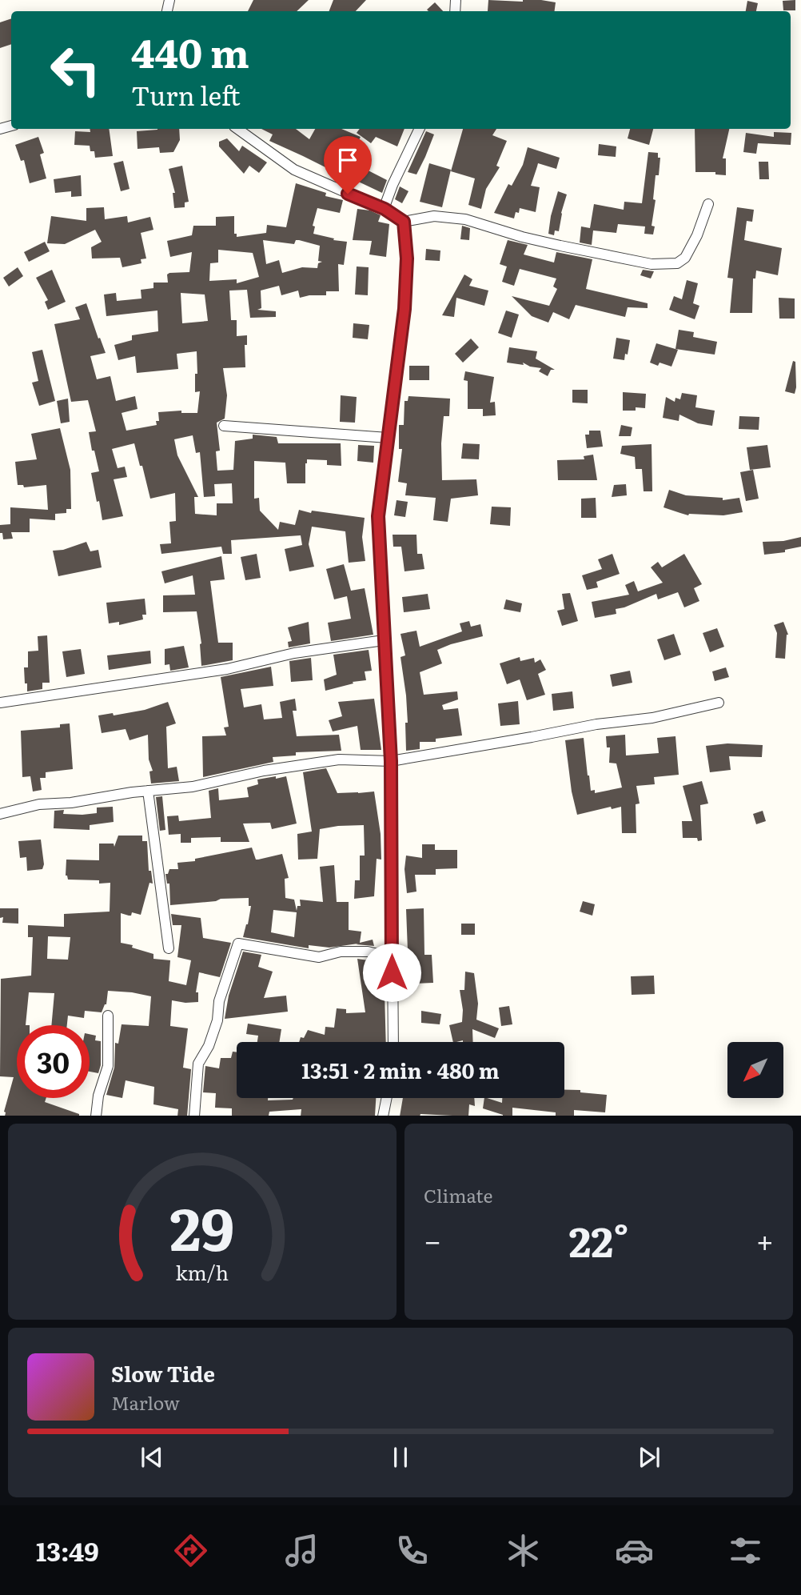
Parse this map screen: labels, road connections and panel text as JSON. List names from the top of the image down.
{
  "north": "bottom left",
  "page": {
    "turn": ["440 m", "Turn left"],
    "limit": "30",
    "trip": "13:51 · 2 min · 480 m",
    "tile": "Climate",
    "heat": ["−", "22°", "+"],
    "song": ["Slow Tide", "Marlow"],
    "tabs": "13:49",
    "gauge": ["29", "km/h"]
  }
}
